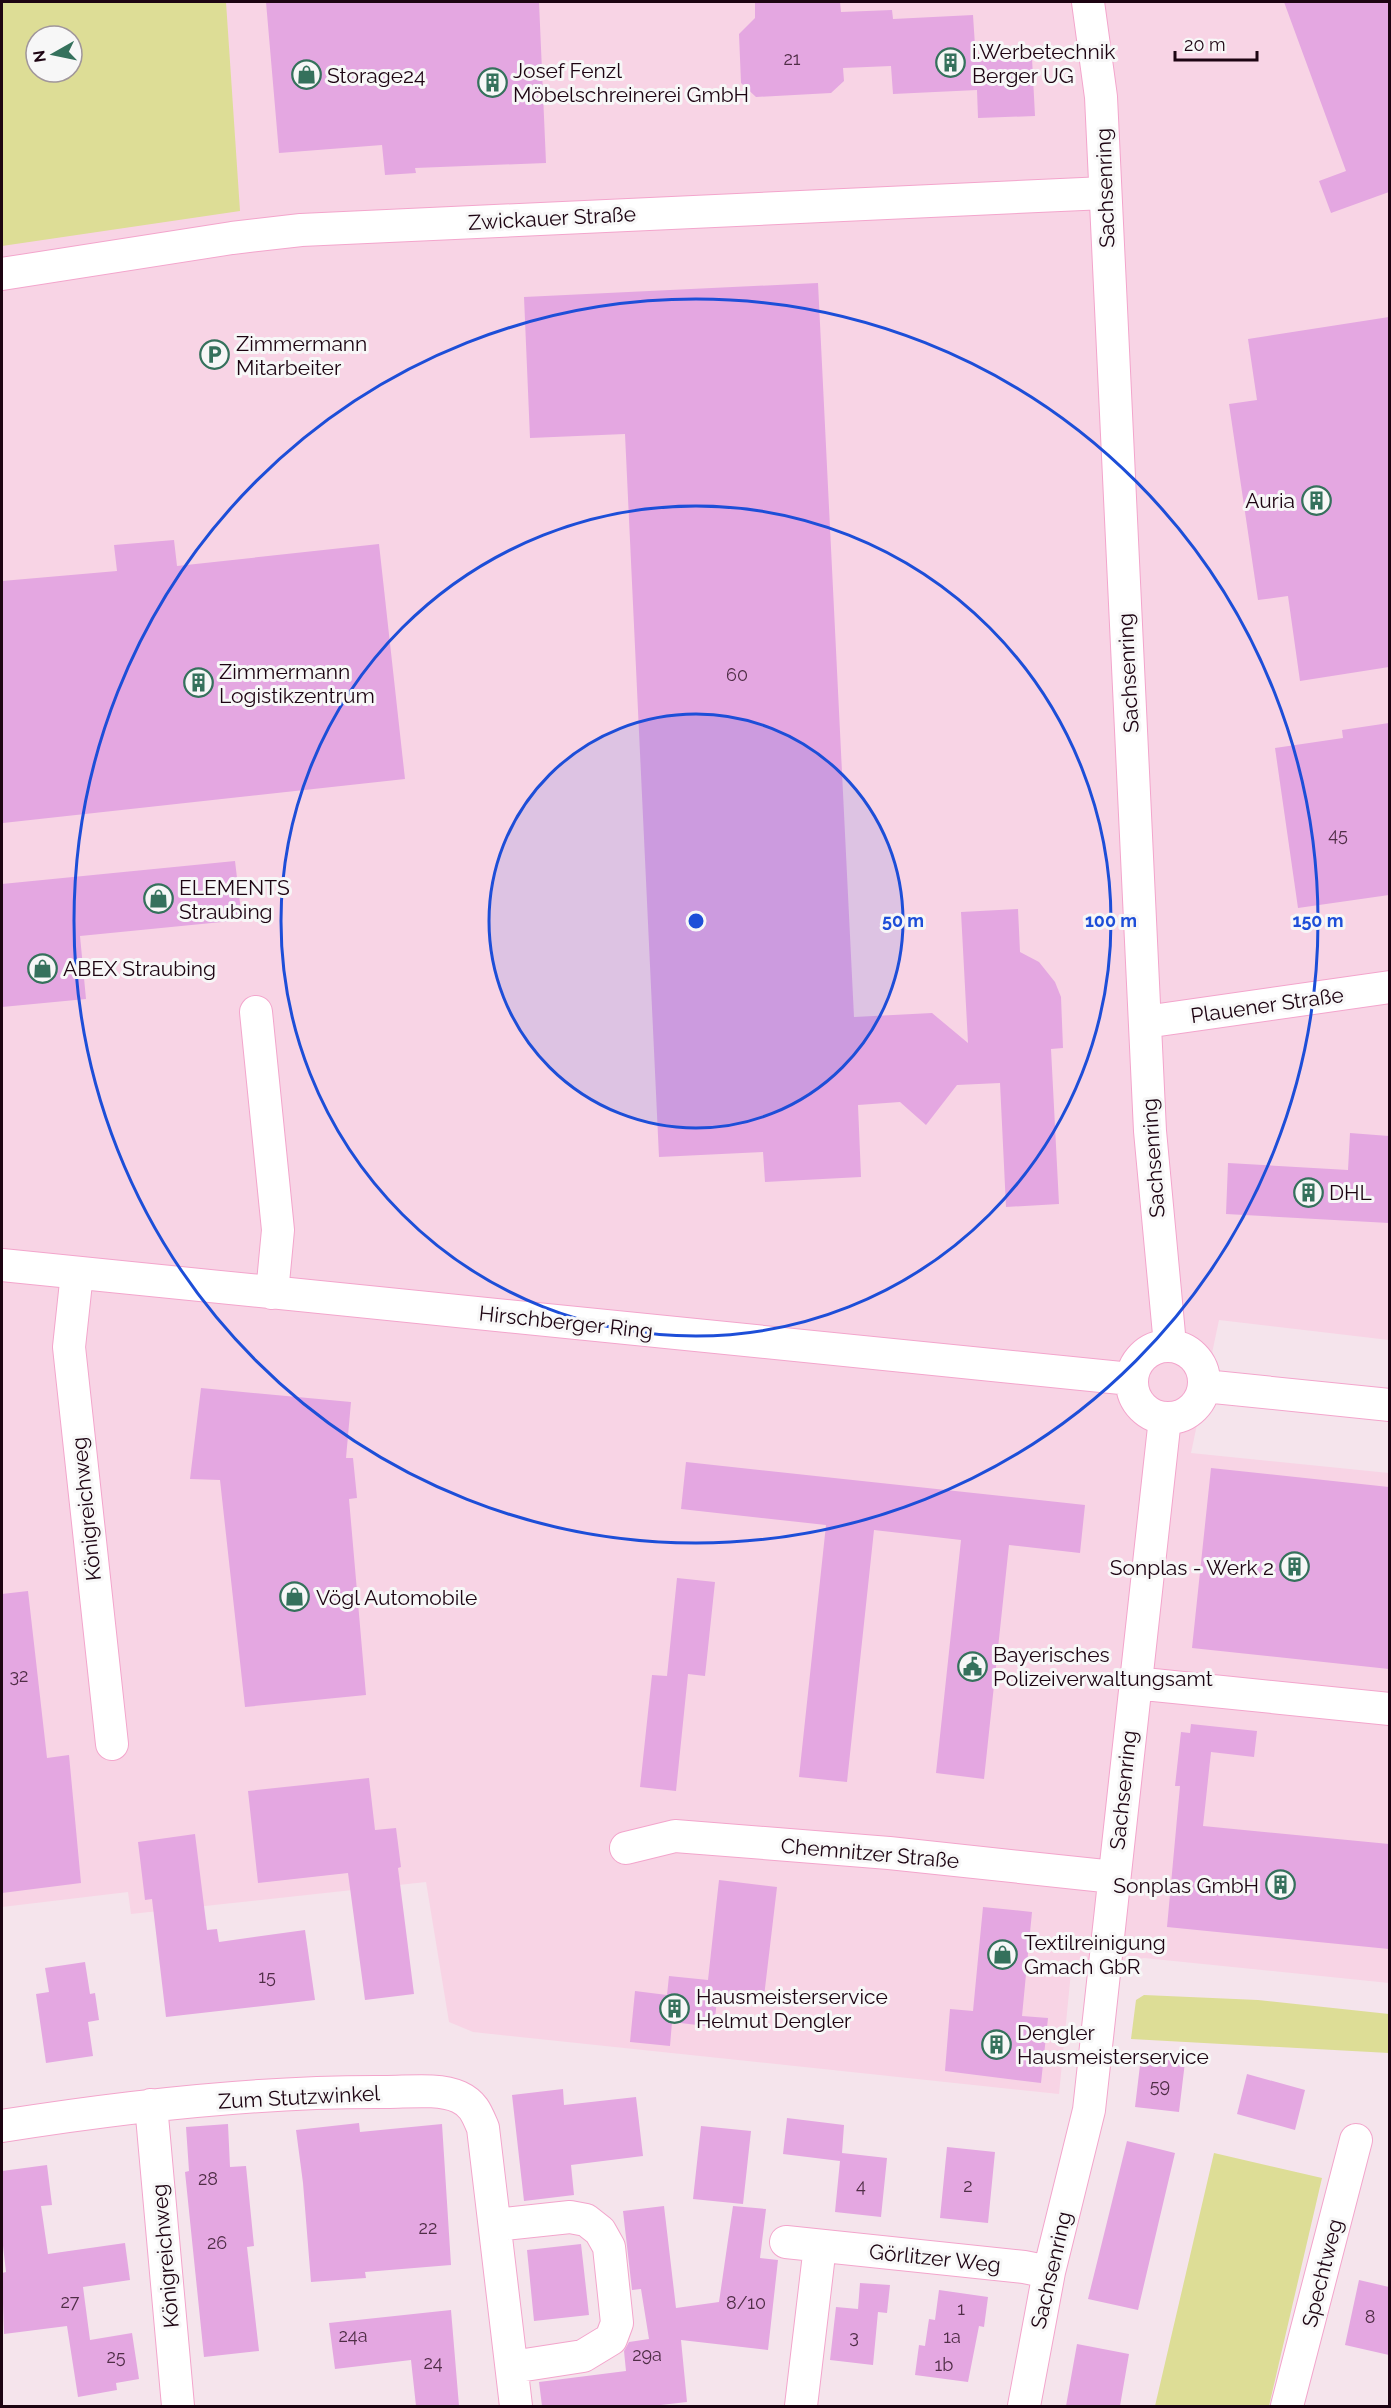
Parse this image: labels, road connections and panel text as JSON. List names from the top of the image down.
{
  "streets": {
    "street": [
      "Sachsenring",
      "Zwickauer Straße",
      "Plauener Straße",
      "Hirschberger Ring",
      "Königreichweg",
      "Chemnitzer Straße",
      "Zum Stutzwinkel",
      "Görlitzer Weg",
      "Spechtweg"
    ]
  },
  "crossings": [
    ["Sachsenring", "Zwickauer Straße"],
    ["Sachsenring", "Plauener Straße"],
    ["Sachsenring", "Hirschberger Ring"],
    ["Sachsenring", "Chemnitzer Straße"],
    ["Sachsenring", "Görlitzer Weg"],
    ["Hirschberger Ring", "Königreichweg"],
    ["Königreichweg", "Zum Stutzwinkel"]
  ],
  "places": {
    "building": [
      "i.Werbetechnik Berger UG",
      "Josef Fenzl Möbelschreinerei GmbH",
      "Auria",
      "Zimmermann Logistikzentrum",
      "DHL",
      "Sonplas - Werk 2",
      "Sonplas GmbH",
      "Hausmeisterservice Helmut Dengler",
      "Dengler Hausmeisterservice"
    ],
    "shop": [
      "Storage24",
      "ELEMENTS Straubing",
      "ABEX Straubing",
      "Vögl Automobile",
      "Textilreinigung Gmach GbR"
    ],
    "parking": ["Zimmermann Mitarbeiter"],
    "public building": ["Bayerisches Polizeiverwaltungsamt"]
  },
  "house_numbers": [
    "21",
    "60",
    "45",
    "32",
    "15",
    "59",
    "28",
    "4",
    "2",
    "22",
    "26",
    "27",
    "8/10",
    "1",
    "8",
    "24a",
    "3",
    "1a",
    "29a",
    "25",
    "24",
    "1b"
  ],
  "scale_bar": "20 m",
  "north": "left",
  "rings": ["50 m", "100 m", "150 m"]
}
